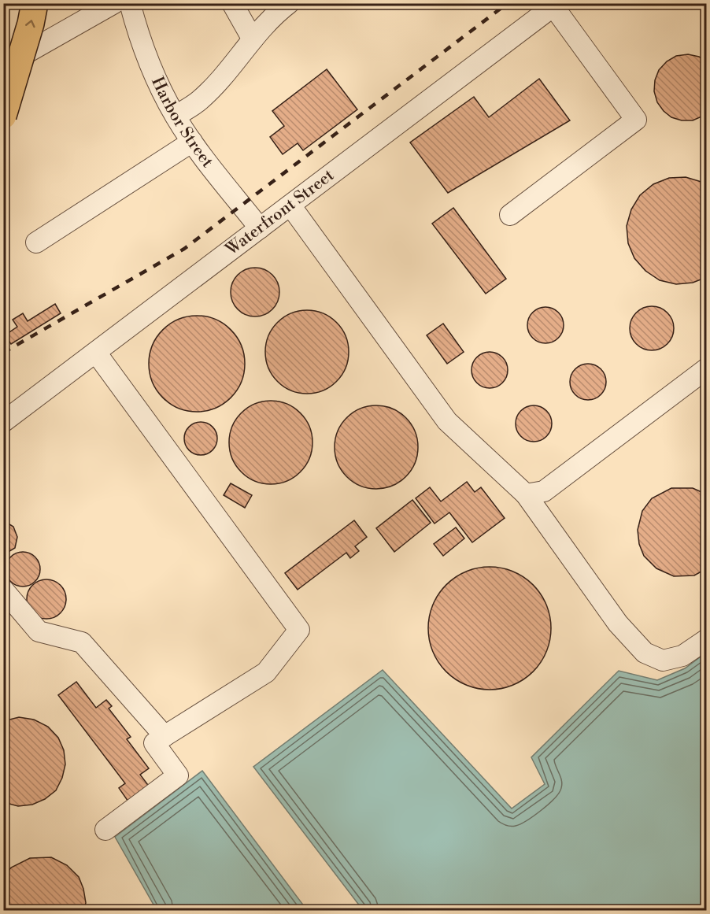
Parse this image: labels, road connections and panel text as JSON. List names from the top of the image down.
{
  "streets": {
    "street": ["Harbor Street", "Waterfront Street"]
  },
  "crossings": [
    ["Harbor Street", "Waterfront Street"]
  ]
}
